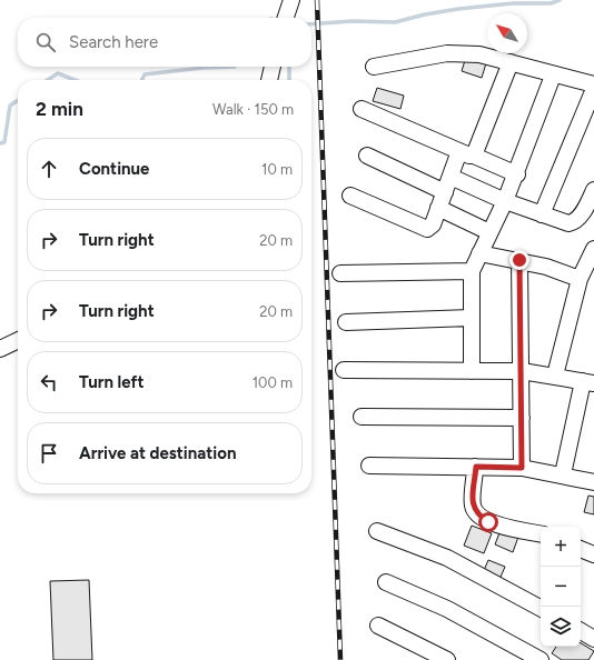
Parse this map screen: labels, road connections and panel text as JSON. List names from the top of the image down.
{
  "north": "top left",
  "page": {
    "search": "Search here",
    "heading": ["2 min", "Walk · 150 m"],
    "list": [
      ["Continue", "10 m"],
      ["Turn right", "20 m"],
      ["Turn right", "20 m"],
      ["Turn left", "100 m"],
      "Arrive at destination"
    ],
    "map_buttons": ["+", "−"]
  }
}
